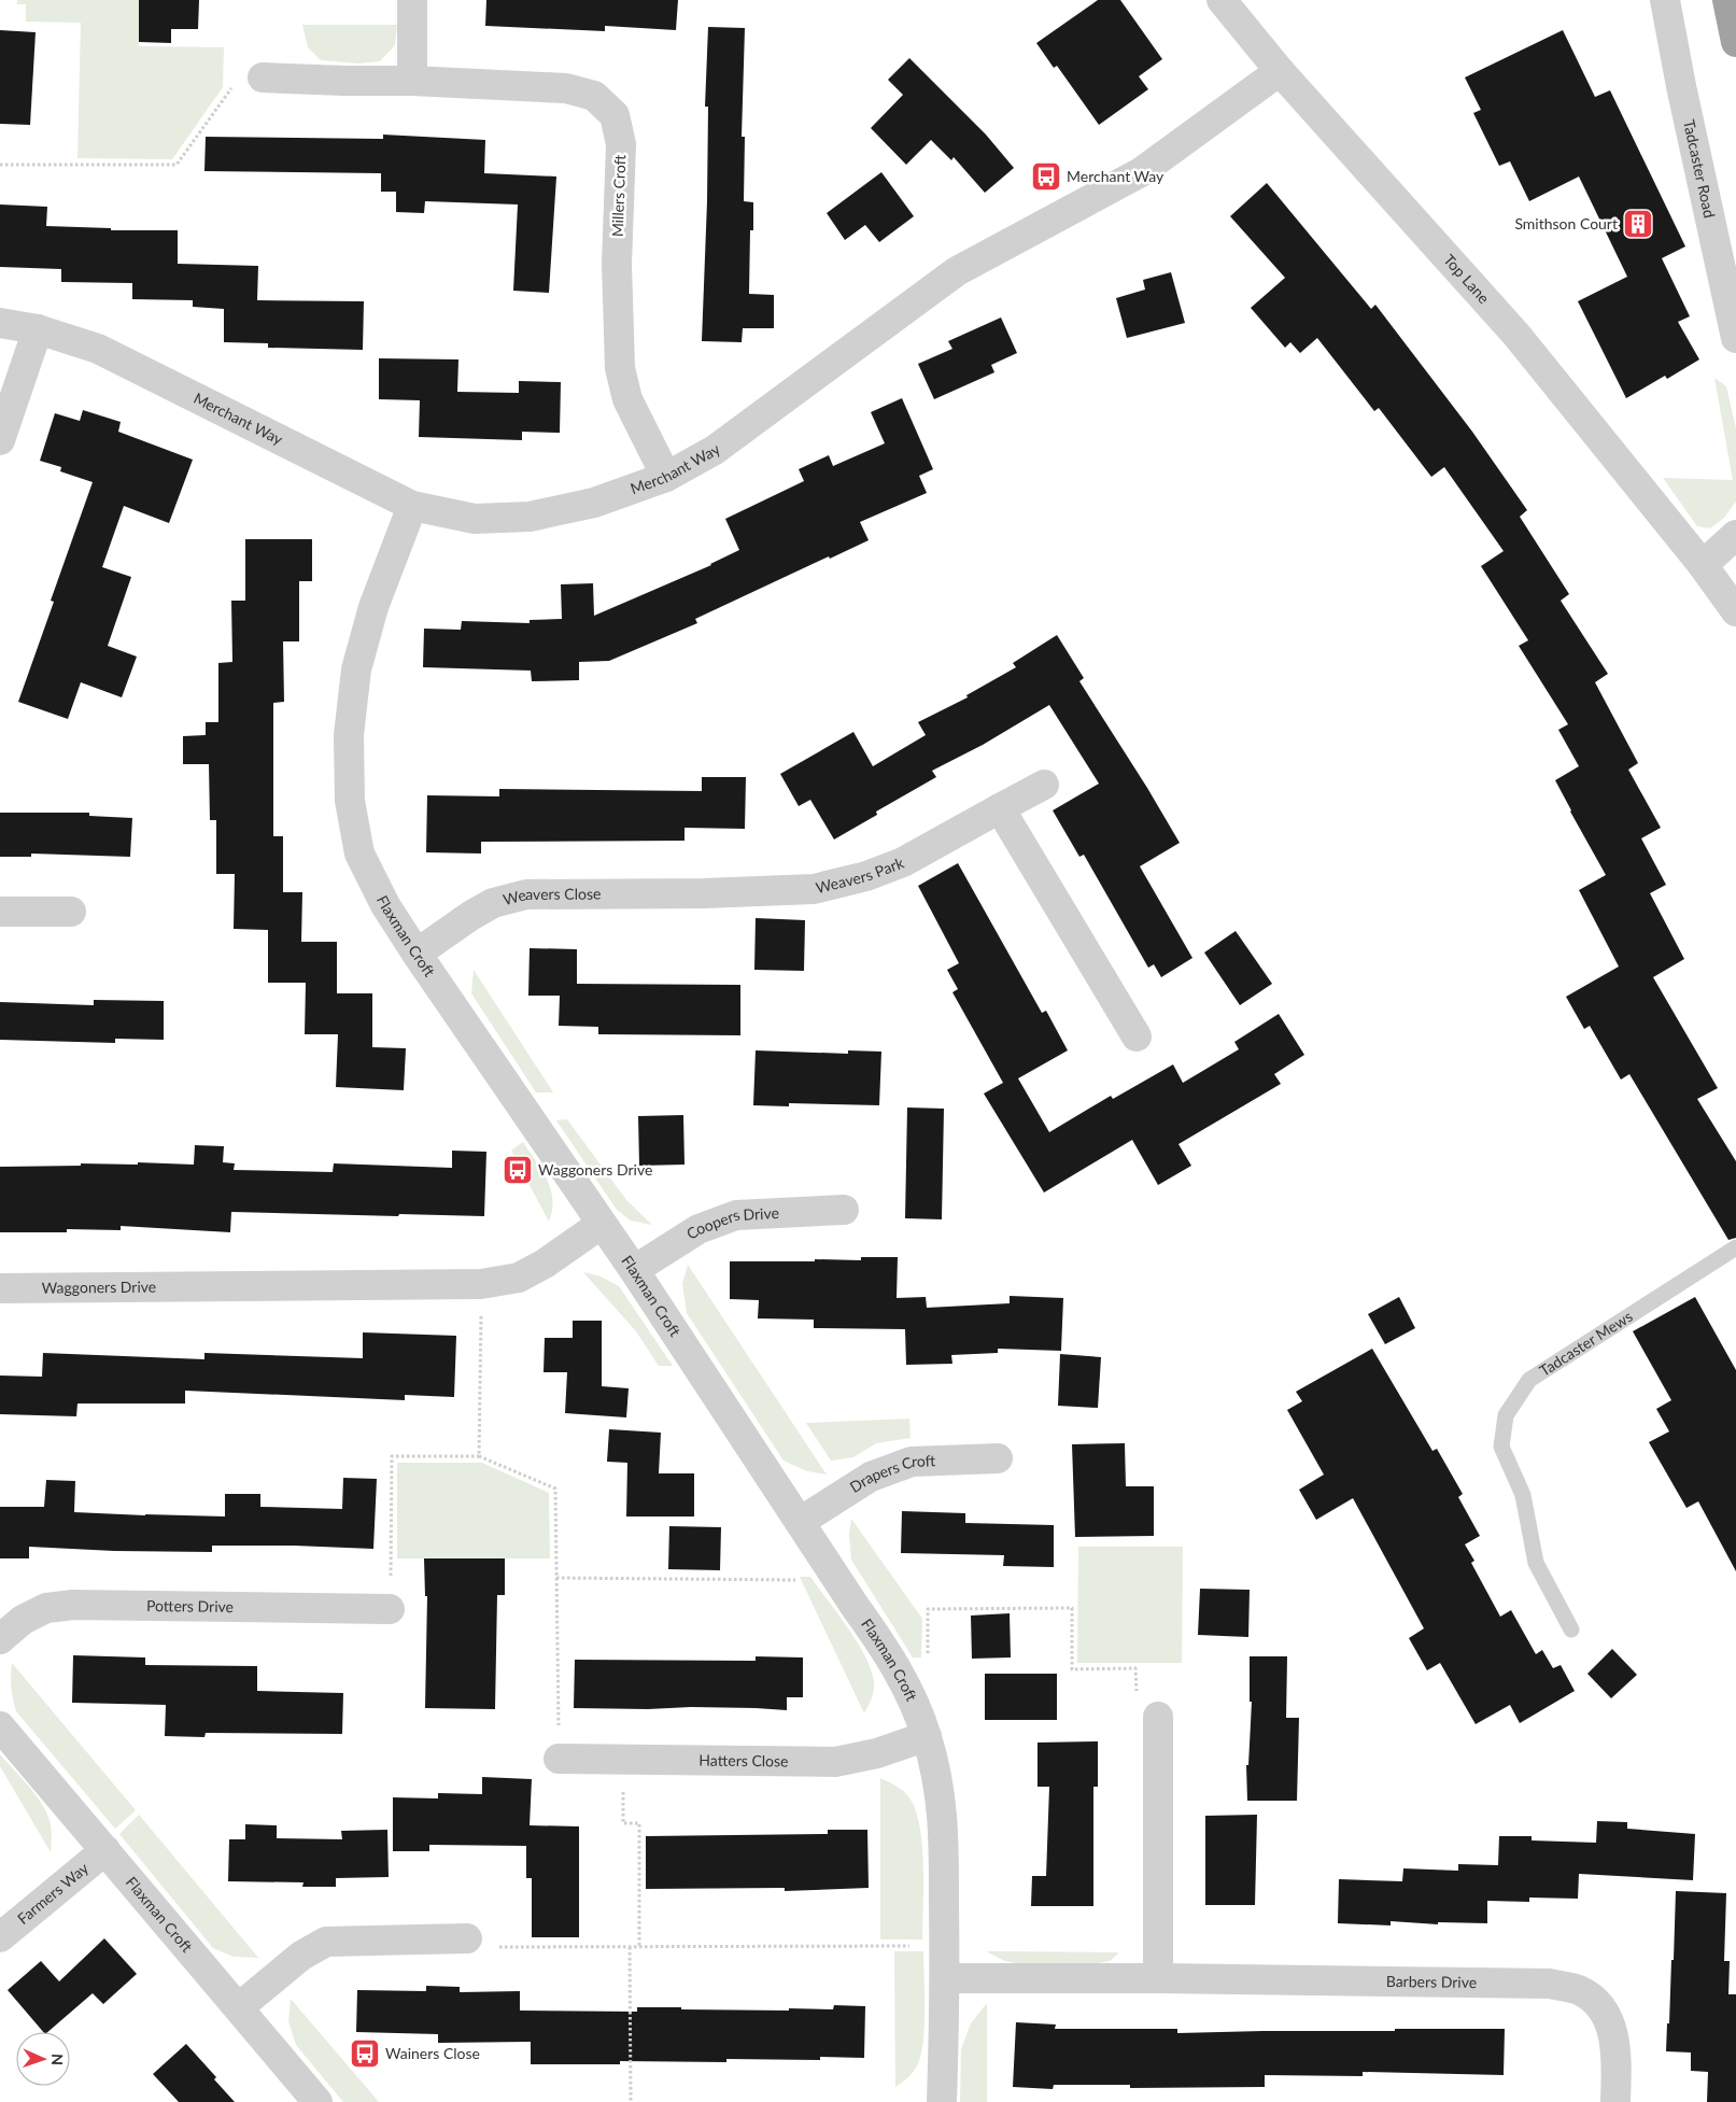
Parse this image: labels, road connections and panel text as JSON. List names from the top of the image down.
{
  "streets": {
    "street": [
      "Tadcaster Road",
      "Millers Croft",
      "Top Lane",
      "Merchant Way",
      "Weavers Park",
      "Weavers Close",
      "Flaxman Croft",
      "Coopers Drive",
      "Waggoners Drive",
      "Drapers Croft",
      "Potters Drive",
      "Hatters Close",
      "Farmers Way",
      "Barbers Drive"
    ],
    "lane": ["Tadcaster Mews"]
  },
  "crossings": [
    ["Millers Croft", "Merchant Way"],
    ["Top Lane", "Merchant Way"],
    ["Merchant Way", "Flaxman Croft"],
    ["Weavers Park", "Weavers Close"],
    ["Weavers Close", "Flaxman Croft"],
    ["Flaxman Croft", "Coopers Drive"],
    ["Flaxman Croft", "Waggoners Drive"],
    ["Flaxman Croft", "Drapers Croft"],
    ["Flaxman Croft", "Hatters Close"],
    ["Flaxman Croft", "Farmers Way"],
    ["Flaxman Croft", "Barbers Drive"]
  ],
  "places": {
    "bus stop": ["Merchant Way", "Waggoners Drive", "Wainers Close"],
    "building": ["Smithson Court"]
  },
  "north": "right"
}
